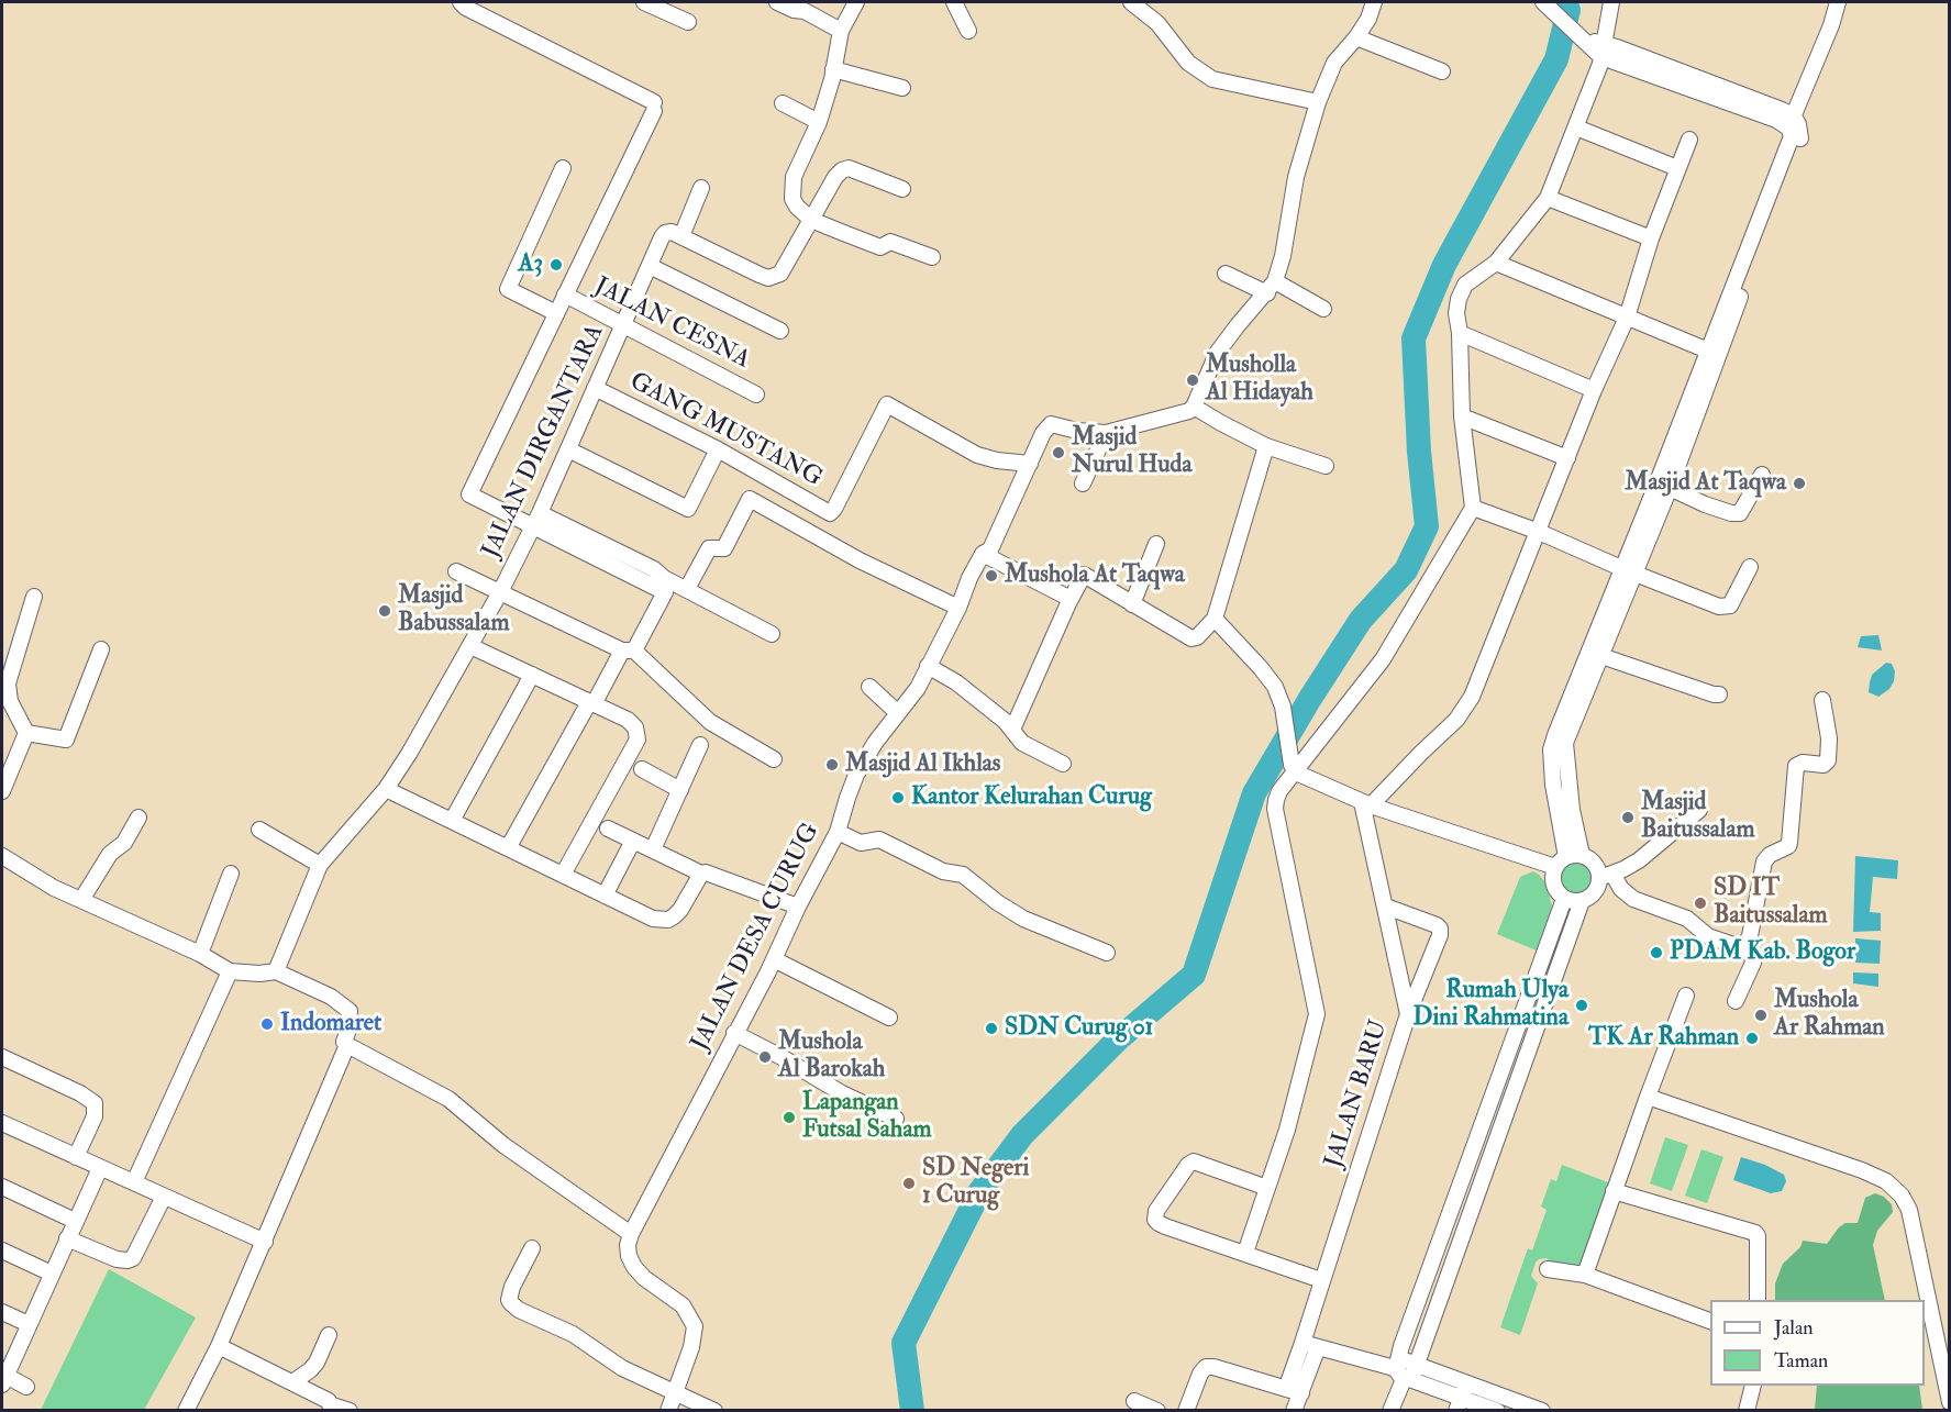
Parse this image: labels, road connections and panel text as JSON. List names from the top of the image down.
{
  "streets": {
    "street": [
      "JALAN CESNA",
      "GANG MUSTANG",
      "JALAN DIRGANTARA",
      "JALAN DESA CURUG",
      "JALAN BARU"
    ]
  },
  "crossings": [
    ["JALAN CESNA", "JALAN DIRGANTARA"],
    ["GANG MUSTANG", "JALAN DIRGANTARA"],
    ["GANG MUSTANG", "JALAN DESA CURUG"]
  ],
  "places": [
    "A3",
    "Musholla Al Hidayah",
    "Masjid Nurul Huda",
    "Masjid At Taqwa",
    "Mushola At Taqwa",
    "Masjid Babussalam",
    "Masjid Al Ikhlas",
    "Kantor Kelurahan Curug",
    "Masjid Baitussalam",
    "SD IT Baitussalam",
    "PDAM Kab. Bogor",
    "Rumah Ulya Dini Rahmatina",
    "Mushola Ar Rahman",
    "Indomaret",
    "SDN Curug 01",
    "TK Ar Rahman",
    "Mushola Al Barokah",
    "Lapangan Futsal Saham",
    "SD Negeri 1 Curug"
  ],
  "legend": ["Jalan", "Taman"]
}
